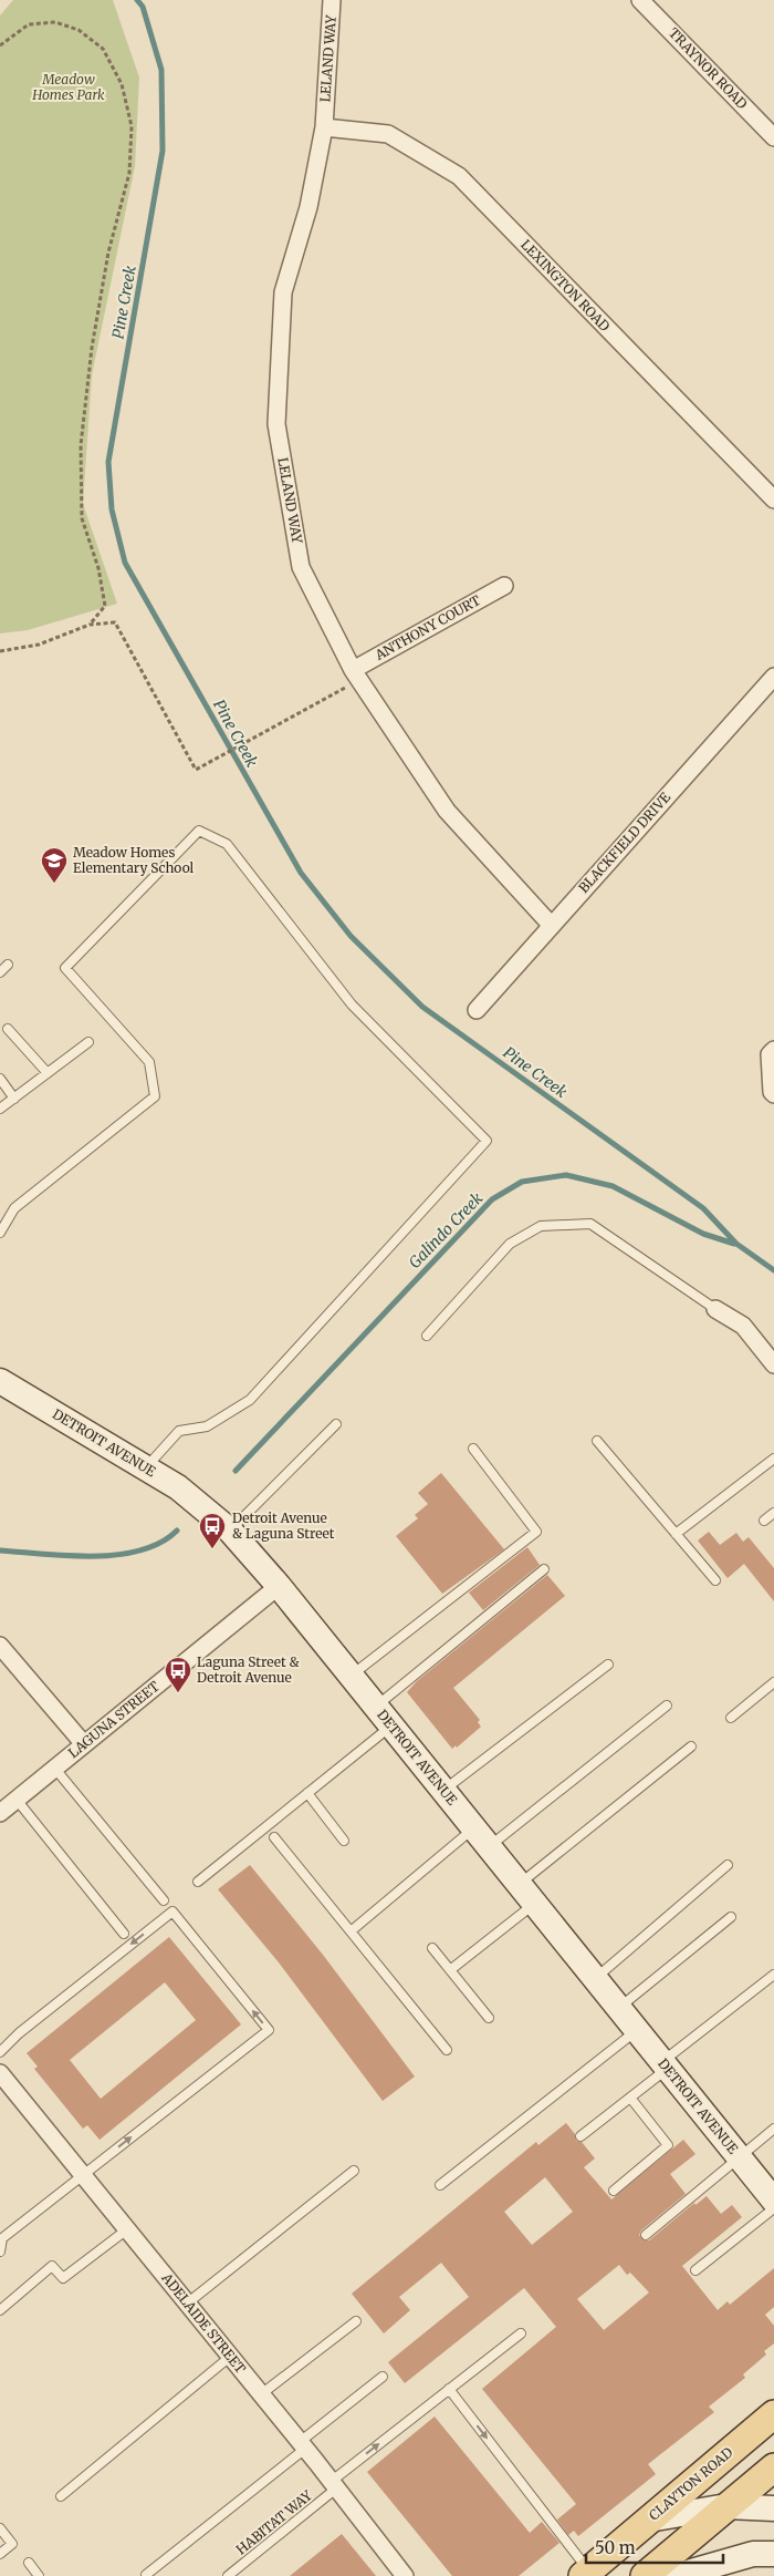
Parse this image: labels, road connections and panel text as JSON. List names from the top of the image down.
{
  "streets": {
    "main road": ["CLAYTON ROAD"],
    "street": [
      "LELAND WAY",
      "TRAYNOR ROAD",
      "LEXINGTON ROAD",
      "ANTHONY COURT",
      "BLACKFIELD DRIVE",
      "DETROIT AVENUE",
      "LAGUNA STREET",
      "ADELAIDE STREET"
    ],
    "lane": ["HABITAT WAY"]
  },
  "crossings": [
    ["LELAND WAY", "LEXINGTON ROAD"],
    ["LELAND WAY", "ANTHONY COURT"],
    ["LELAND WAY", "BLACKFIELD DRIVE"],
    ["DETROIT AVENUE", "LAGUNA STREET"],
    ["ADELAIDE STREET", "HABITAT WAY"]
  ],
  "water": ["Pine Creek", "Galindo Creek"],
  "parks": ["Meadow Homes Park"],
  "places": {
    "school or university": ["Meadow Homes Elementary School"],
    "bus stop": ["Detroit Avenue & Laguna Street", "Laguna Street & Detroit Avenue"]
  },
  "scale_bar": "50 m"
}
